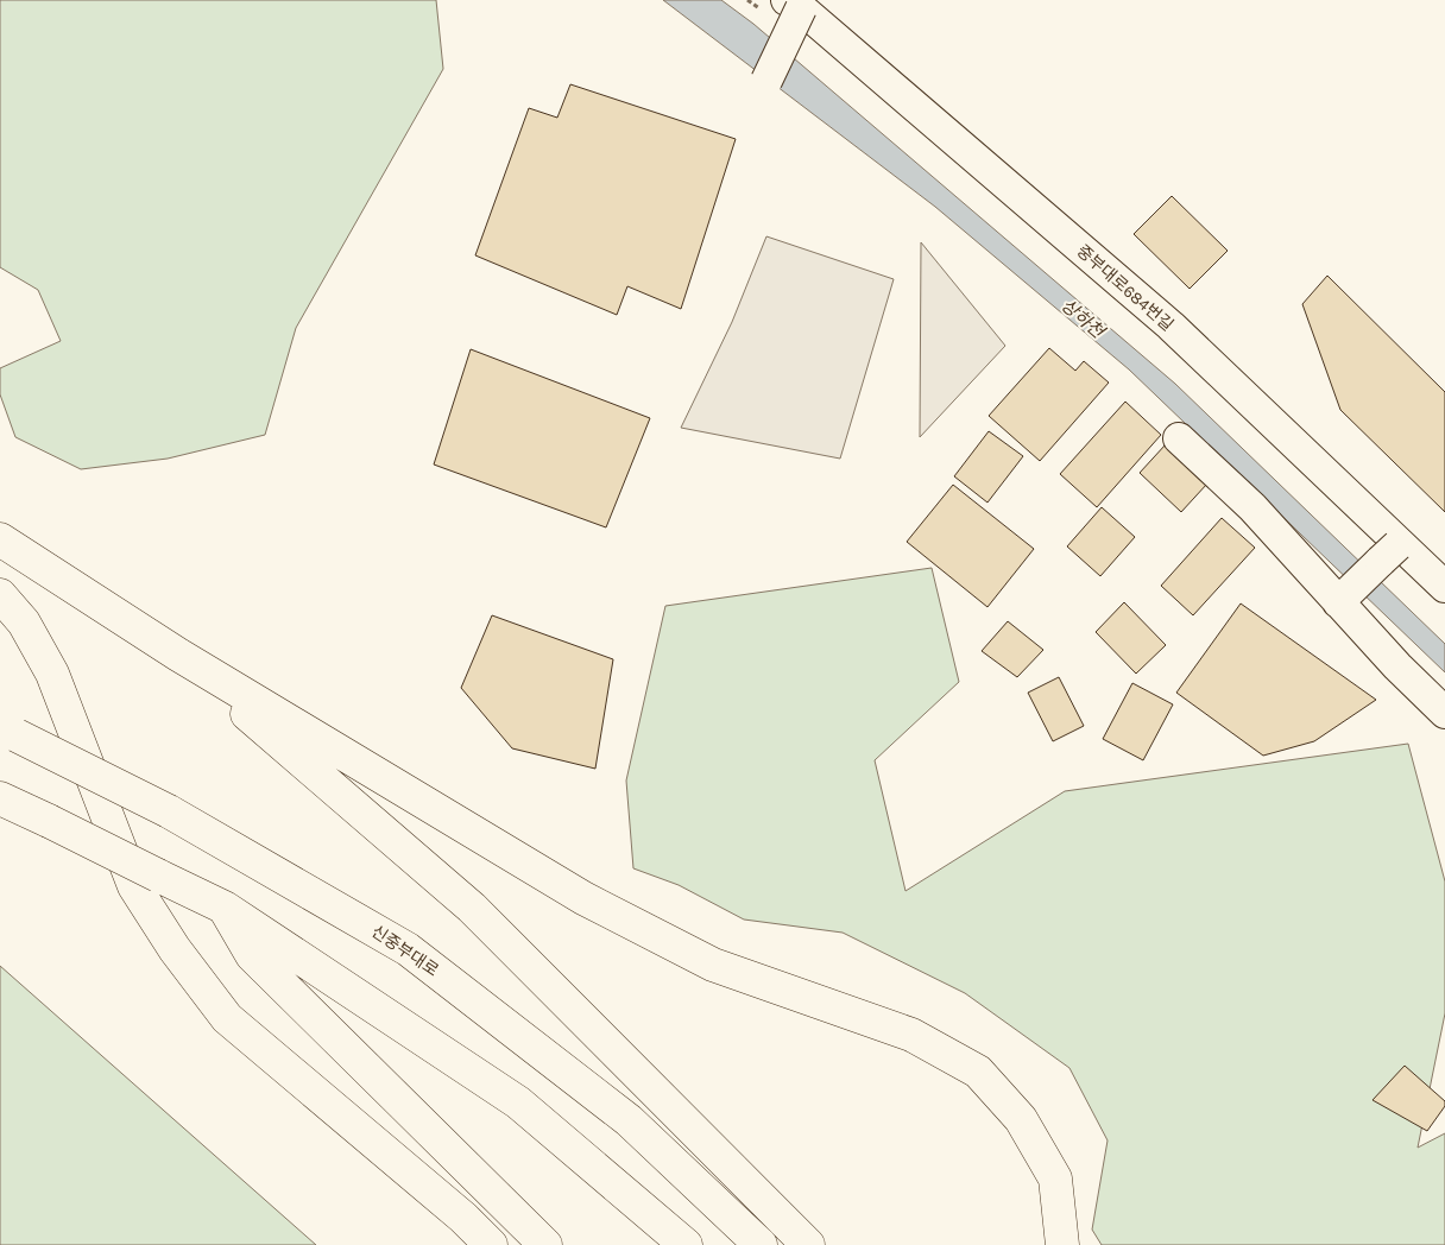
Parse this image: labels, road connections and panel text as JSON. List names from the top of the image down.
{
  "streets": {
    "highway": ["신중부대로"],
    "street": ["중부대로684번길"]
  },
  "water": ["상하천"]
}
